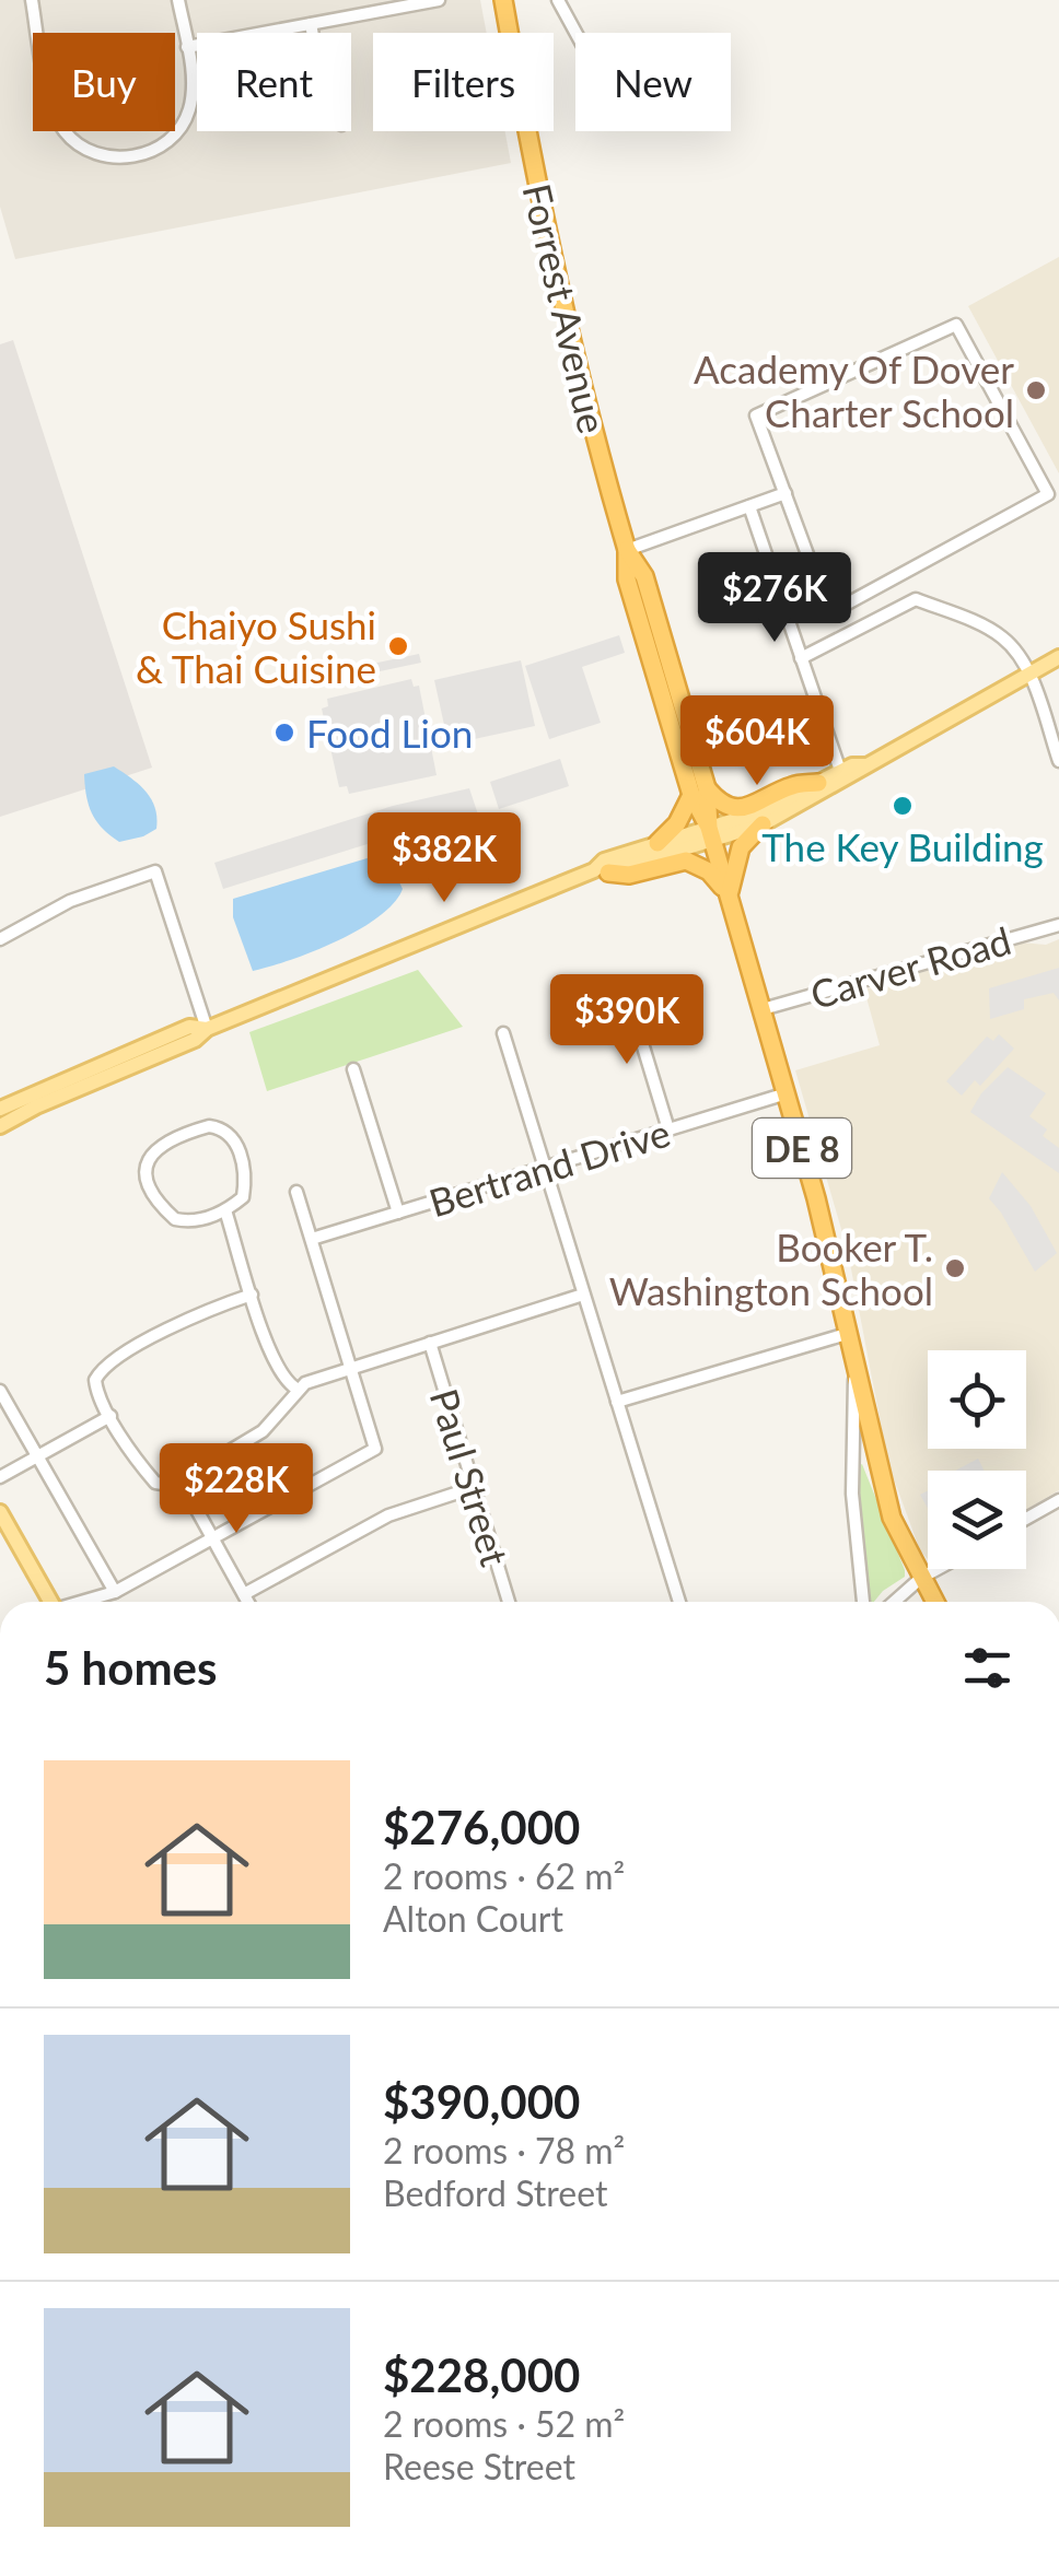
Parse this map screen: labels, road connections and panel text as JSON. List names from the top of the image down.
{
  "streets": {
    "highway": ["Forrest Avenue", "DE 8"],
    "street": ["Carver Road", "Bertrand Drive", "Paul Street"]
  },
  "crossings": [
    ["Forrest Avenue", "DE 8"],
    ["Carver Road", "DE 8"],
    ["DE 8", "Bertrand Drive"]
  ],
  "places": [
    "Academy Of Dover Charter School",
    "Chaiyo Sushi & Thai Cuisine",
    "Food Lion",
    "The Key Building",
    "Booker T. Washington School"
  ],
  "page": {
    "chip": [
      "Buy",
      "Rent",
      "Filters",
      "New"
    ],
    "price": [
      "$276K",
      "$604K",
      "$382K",
      "$390K",
      "$228K"
    ],
    "heading": "5 homes",
    "list": [
      {
        "name": "$276,000",
        "note": "2 rooms · 62 m² · Alton Court"
      },
      {
        "name": "$390,000",
        "note": "2 rooms · 78 m² · Bedford Street"
      },
      {
        "name": "$228,000",
        "note": "2 rooms · 52 m² · Reese Street"
      }
    ]
  }
}
